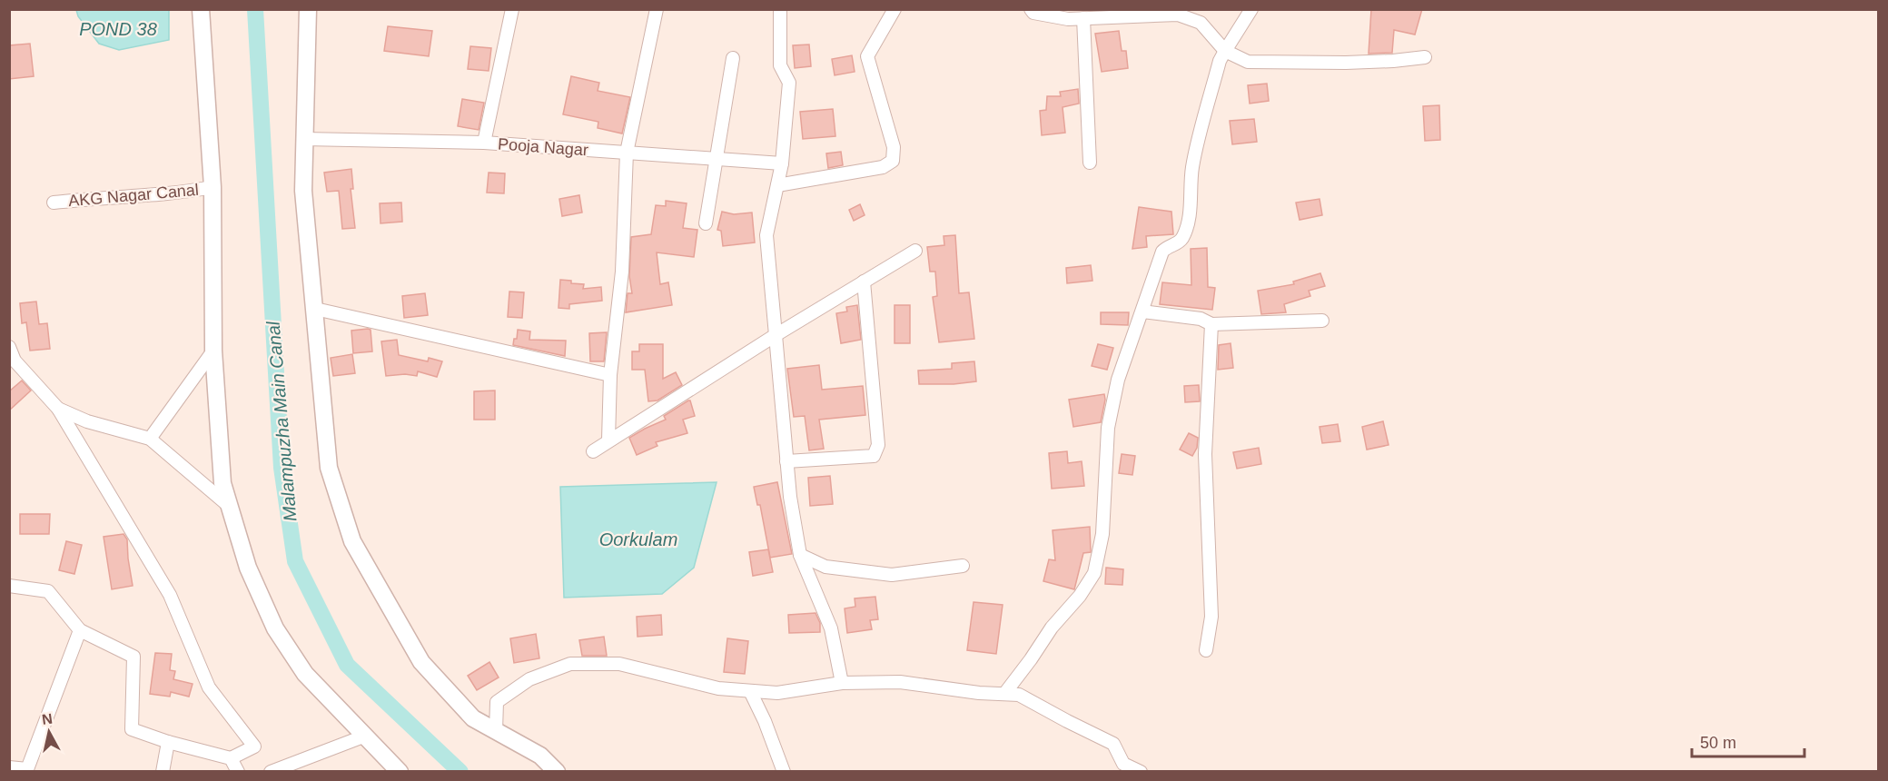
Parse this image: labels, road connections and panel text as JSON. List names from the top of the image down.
{
  "streets": {
    "street": ["Pooja Nagar", "AKG Nagar Canal"]
  },
  "water": ["POND 38", "Malampuzha Main Canal", "Oorkulam"],
  "scale_bar": "50 m",
  "north": "top"
}
